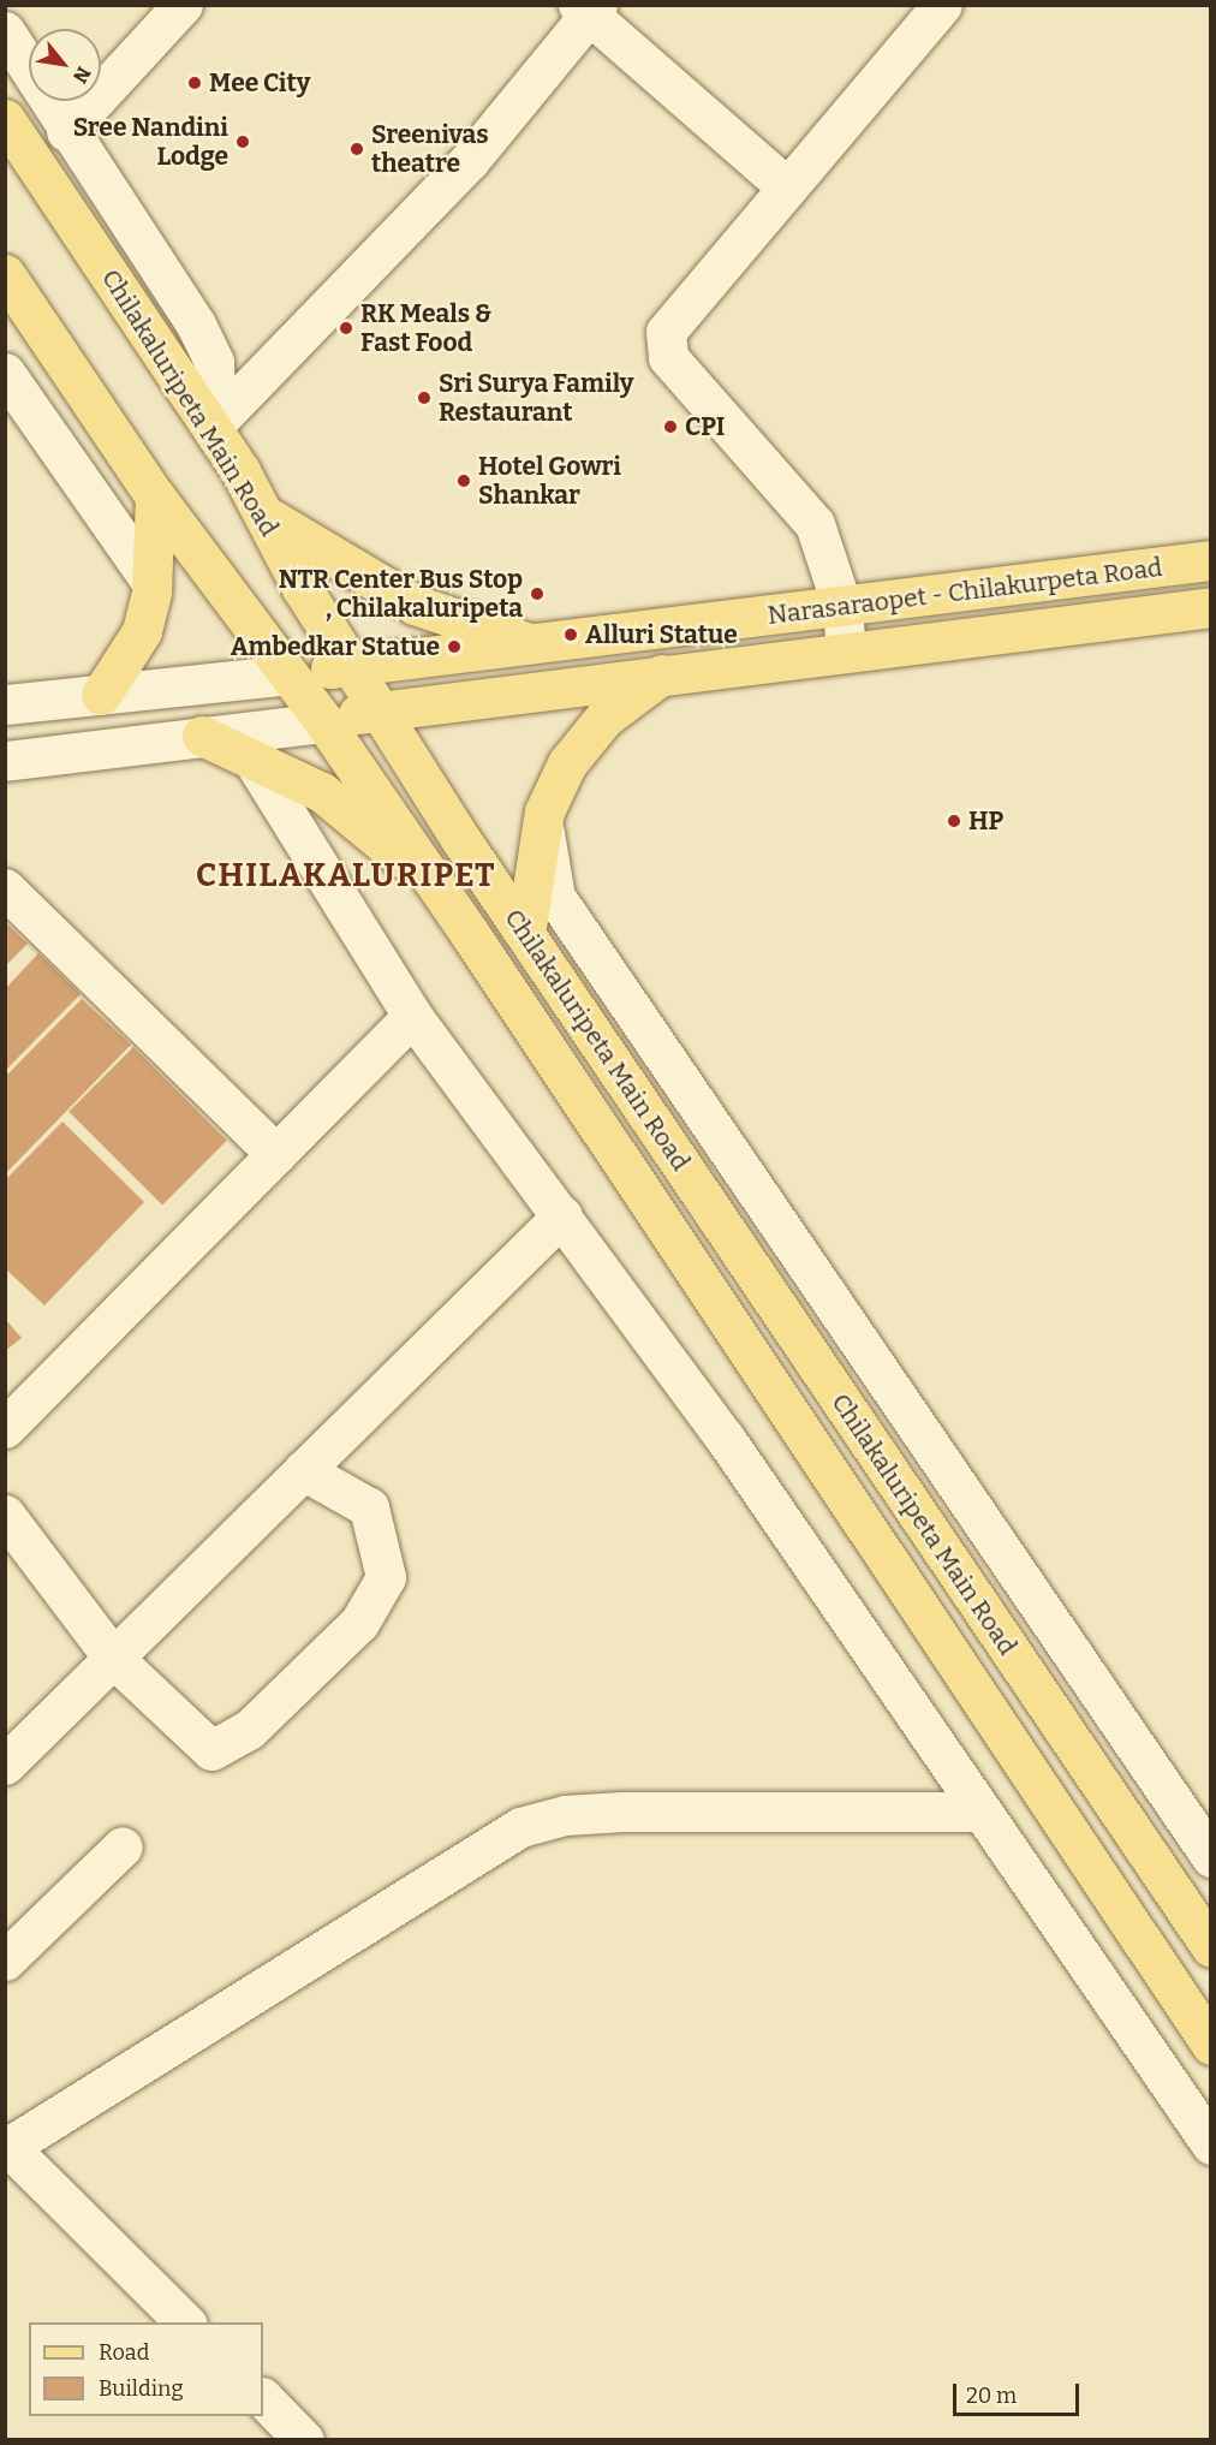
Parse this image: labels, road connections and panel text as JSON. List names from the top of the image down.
{
  "streets": {
    "main road": ["Chilakaluripeta Main Road", "Narasaraopet - Chilakurpeta Road"]
  },
  "crossings": [
    ["Chilakaluripeta Main Road", "Narasaraopet - Chilakurpeta Road"]
  ],
  "districts": ["CHILAKALURIPET"],
  "places": [
    "Mee City",
    "Sree Nandini Lodge",
    "Sreenivas theatre",
    "RK Meals & Fast Food",
    "Sri Surya Family Restaurant",
    "CPI",
    "Hotel Gowri Shankar",
    "NTR Center Bus Stop , Chilakaluripeta",
    "Alluri Statue",
    "Ambedkar Statue",
    "HP"
  ],
  "legend": ["Road", "Building"],
  "scale_bar": "20 m",
  "north": "bottom right"
}
